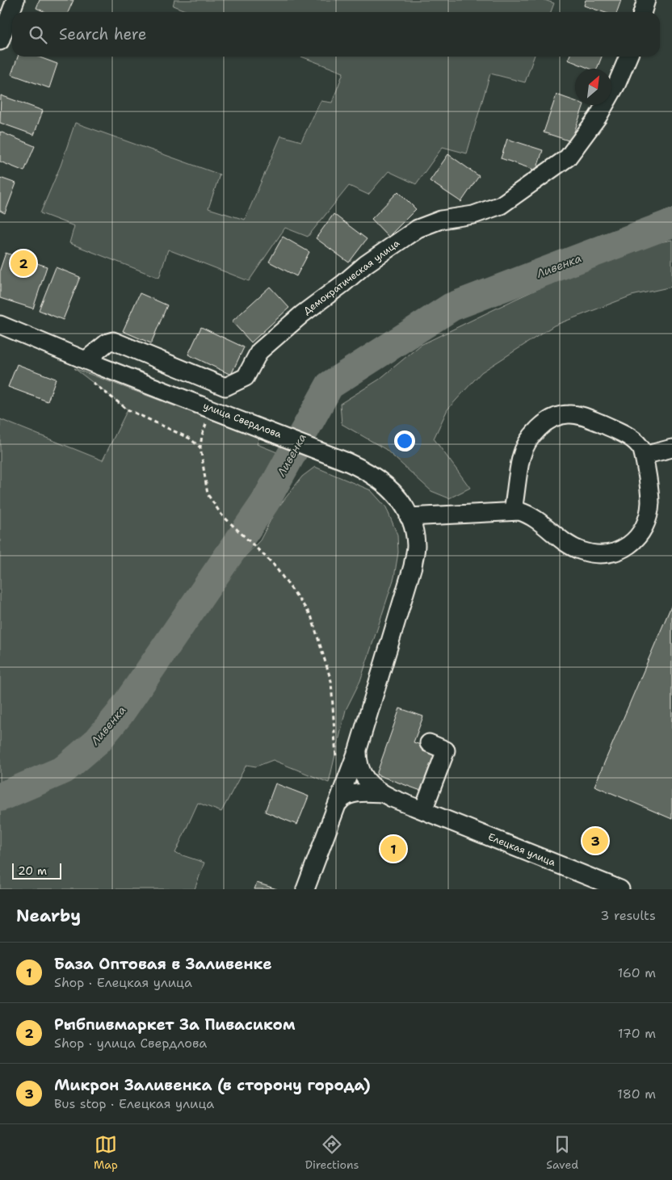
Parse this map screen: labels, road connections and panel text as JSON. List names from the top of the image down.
{
  "streets": {
    "street": ["Демократическая улица", "улица Свердлова", "Елецкая улица"]
  },
  "crossings": [
    ["Демократическая улица", "улица Свердлова"]
  ],
  "water": ["Ливенка"],
  "scale_bar": "20 m",
  "north": "top right",
  "page": {
    "search": "Search here",
    "pins": ["2", "3", "1"],
    "scale": "20 m",
    "heading": ["Nearby", "3 results"],
    "list": [
      {
        "mark": "1",
        "name": "База Оптовая в Заливенке",
        "note": "Shop · Елецкая улица",
        "value": "160 m"
      },
      {
        "mark": "2",
        "name": "Рыбпивмаркет За Пивасиком",
        "note": "Shop · улица Свердлова",
        "value": "170 m"
      },
      {
        "mark": "3",
        "name": "Микрон Заливенка (в сторону города)",
        "note": "Bus stop · Елецкая улица",
        "value": "180 m"
      }
    ],
    "nav": ["Map", "Directions", "Saved"]
  }
}
